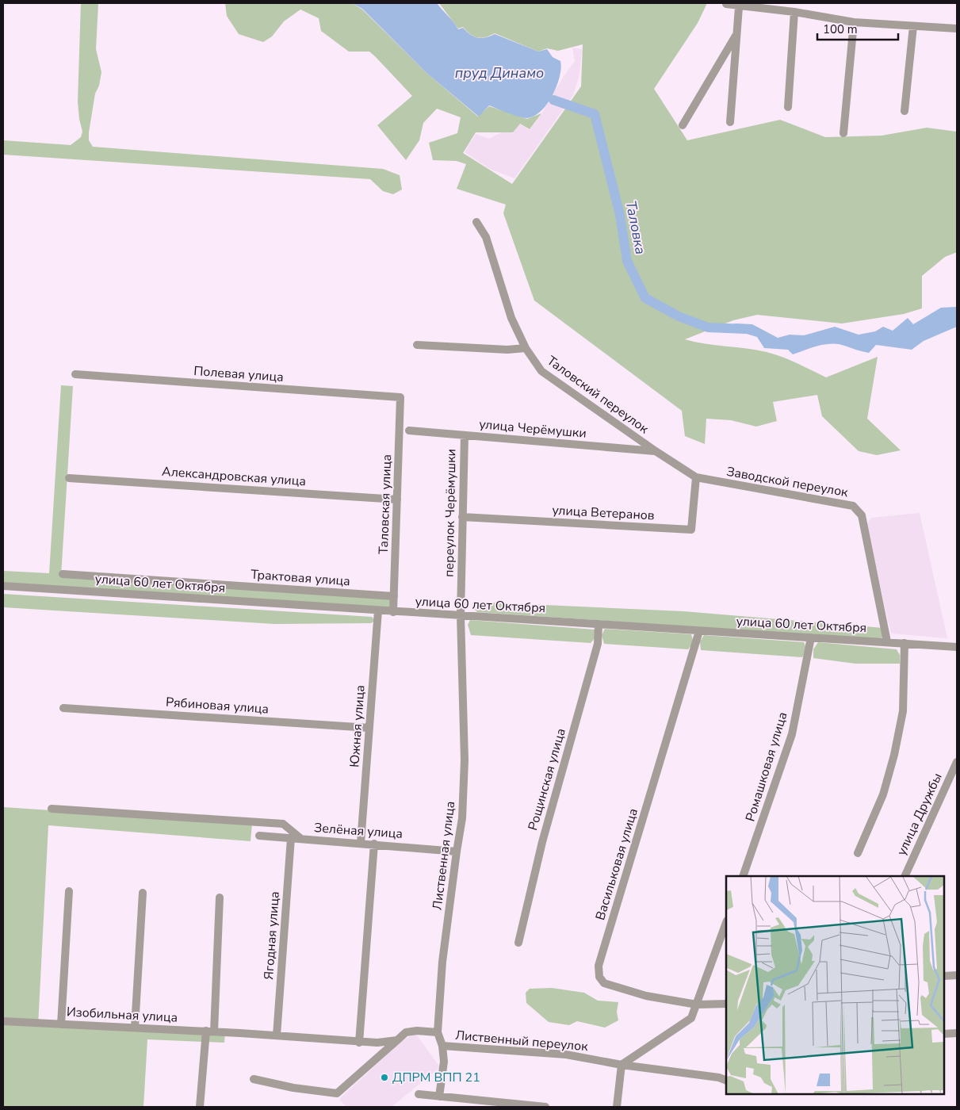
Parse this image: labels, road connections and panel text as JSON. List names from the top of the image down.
{
  "streets": {
    "street": [
      "Полевая улица",
      "Таловский переулок",
      "улица Черёмушки",
      "Александровская улица",
      "Заводской переулок",
      "Таловская улица",
      "переулок Черёмушки",
      "улица Ветеранов",
      "Трактовая улица",
      "улица 60 лет Октября",
      "Рябиновая улица",
      "Южная улица",
      "Ромашковая улица",
      "Рощинская улица",
      "улица Дружбы",
      "Зелёная улица",
      "Лиственная улица",
      "Васильковая улица",
      "Ягодная улица",
      "Изобильная улица",
      "Лиственный переулок"
    ]
  },
  "crossings": [
    ["Полевая улица", "Таловская улица"],
    ["Таловский переулок", "улица Черёмушки"],
    ["Таловский переулок", "Заводской переулок"],
    ["Таловский переулок", "улица Ветеранов"],
    ["улица Черёмушки", "переулок Черёмушки"],
    ["Александровская улица", "Таловская улица"],
    ["Заводской переулок", "улица Ветеранов"],
    ["Заводской переулок", "улица 60 лет Октября"],
    ["Таловская улица", "Трактовая улица"],
    ["Таловская улица", "улица 60 лет Октября"],
    ["переулок Черёмушки", "улица Ветеранов"],
    ["переулок Черёмушки", "улица 60 лет Октября"],
    ["переулок Черёмушки", "Лиственная улица"],
    ["улица 60 лет Октября", "Южная улица"],
    ["улица 60 лет Октября", "Ромашковая улица"],
    ["улица 60 лет Октября", "Рощинская улица"],
    ["улица 60 лет Октября", "Лиственная улица"],
    ["улица 60 лет Октября", "Васильковая улица"],
    ["Рябиновая улица", "Южная улица"],
    ["Южная улица", "Зелёная улица"],
    ["Зелёная улица", "Лиственная улица"],
    ["Зелёная улица", "Ягодная улица"],
    ["Лиственная улица", "Лиственный переулок"],
    ["Ягодная улица", "Изобильная улица"]
  ],
  "water": ["пруд Динамо", "Таловка"],
  "places": ["ДПРМ ВПП 21"],
  "scale_bar": "100 m"
}
